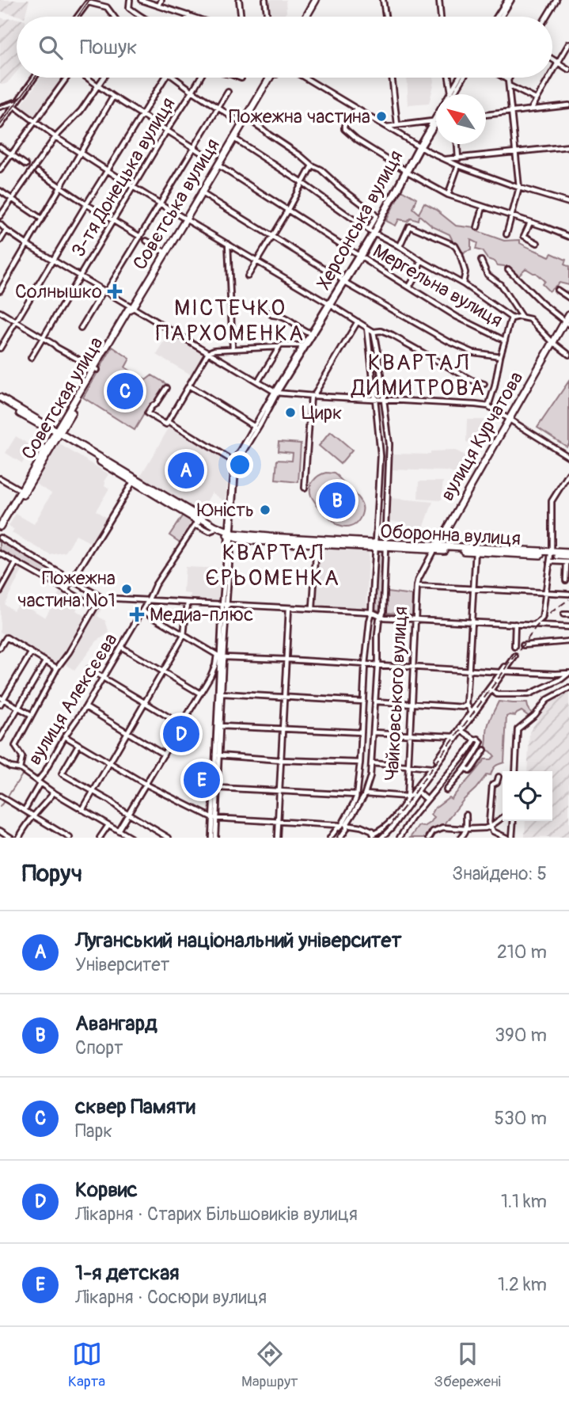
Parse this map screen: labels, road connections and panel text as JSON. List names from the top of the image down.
{
  "streets": {
    "main road": [
      "Совєтська вулиця",
      "Советская улица",
      "вулиця Курчатова",
      "Оборонна вулиця"
    ],
    "street": [
      "3-тя Донецька вулиця",
      "Херсонська вулиця",
      "Мергельна вулиця",
      "Чайковського вулиця",
      "вулиця Алексєєва"
    ]
  },
  "crossings": [
    ["Совєтська вулиця", "Мергельна вулиця"],
    ["Совєтська вулиця", "Советская улица"],
    ["Херсонська вулиця", "Мергельна вулиця"],
    ["Херсонська вулиця", "Оборонна вулиця"],
    ["Советская улица", "Оборонна вулиця"],
    ["вулиця Курчатова", "Оборонна вулиця"],
    ["вулиця Курчатова", "Чайковського вулиця"],
    ["Оборонна вулиця", "Чайковського вулиця"],
    ["Оборонна вулиця", "вулиця Алексєєва"]
  ],
  "districts": ["МІСТЕЧКО ПАРХОМЕНКА", "КВАРТАЛ ДИМИТРОВА", "КВАРТАЛ ЄРЬОМЕНКА"],
  "places": {
    "other": [
      "Пожежна частина",
      "Цирк",
      "Юність",
      "Пожежна частина №1"
    ],
    "health": ["Солнышко", "Медиа-плюс"]
  },
  "north": "top left",
  "page": {
    "search": "Пошук",
    "pins": [
      "C",
      "A",
      "B",
      "D",
      "E"
    ],
    "heading": ["Поруч", "Знайдено: 5"],
    "list": [
      {
        "mark": "A",
        "name": "Луганський національний університет",
        "note": "Університет",
        "value": "210 m"
      },
      {
        "mark": "B",
        "name": "Авангард",
        "note": "Спорт",
        "value": "390 m"
      },
      {
        "mark": "C",
        "name": "сквер Памяти",
        "note": "Парк",
        "value": "530 m"
      },
      {
        "mark": "D",
        "name": "Корвис",
        "note": "Лікарня · Старих Більшовиків вулиця",
        "value": "1.1 km"
      },
      {
        "mark": "E",
        "name": "1-я детская",
        "note": "Лікарня · Сосюри вулиця",
        "value": "1.2 km"
      }
    ],
    "nav": ["Карта", "Маршрут", "Збережені"]
  }
}
